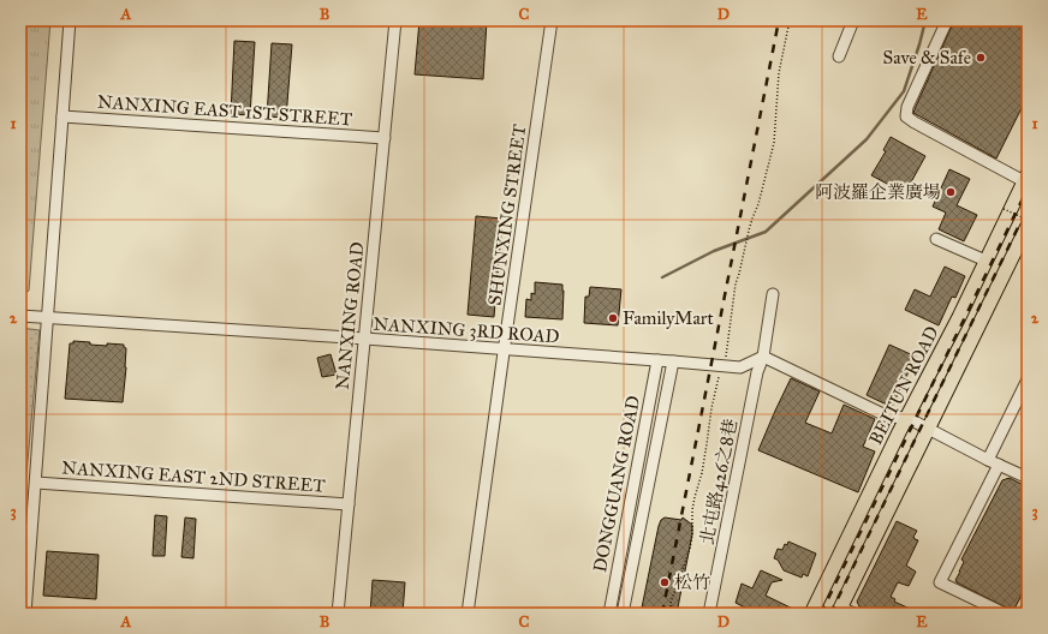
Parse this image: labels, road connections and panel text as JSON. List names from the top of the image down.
{
  "streets": {
    "main road": ["BEITUN ROAD"],
    "street": [
      "NANXING EAST 1ST STREET",
      "SHUNXING STREET",
      "NANXING ROAD",
      "NANXING 3RD ROAD",
      "NANXING EAST 2ND STREET",
      "北屯路426之8巷",
      "DONGGUANG ROAD"
    ]
  },
  "crossings": [
    ["NANXING EAST 1ST STREET", "NANXING ROAD"],
    ["SHUNXING STREET", "NANXING 3RD ROAD"],
    ["NANXING ROAD", "NANXING 3RD ROAD"],
    ["NANXING ROAD", "NANXING EAST 2ND STREET"],
    ["NANXING 3RD ROAD", "北屯路426之8巷"],
    ["NANXING 3RD ROAD", "DONGGUANG ROAD"]
  ],
  "places": [
    "Save & Safe",
    "阿波羅企業廣場",
    "FamilyMart",
    "松竹"
  ],
  "grid": {
    "columns": [
      "A",
      "B",
      "C",
      "D",
      "E"
    ],
    "rows": ["1", "2", "3"]
  }
}
